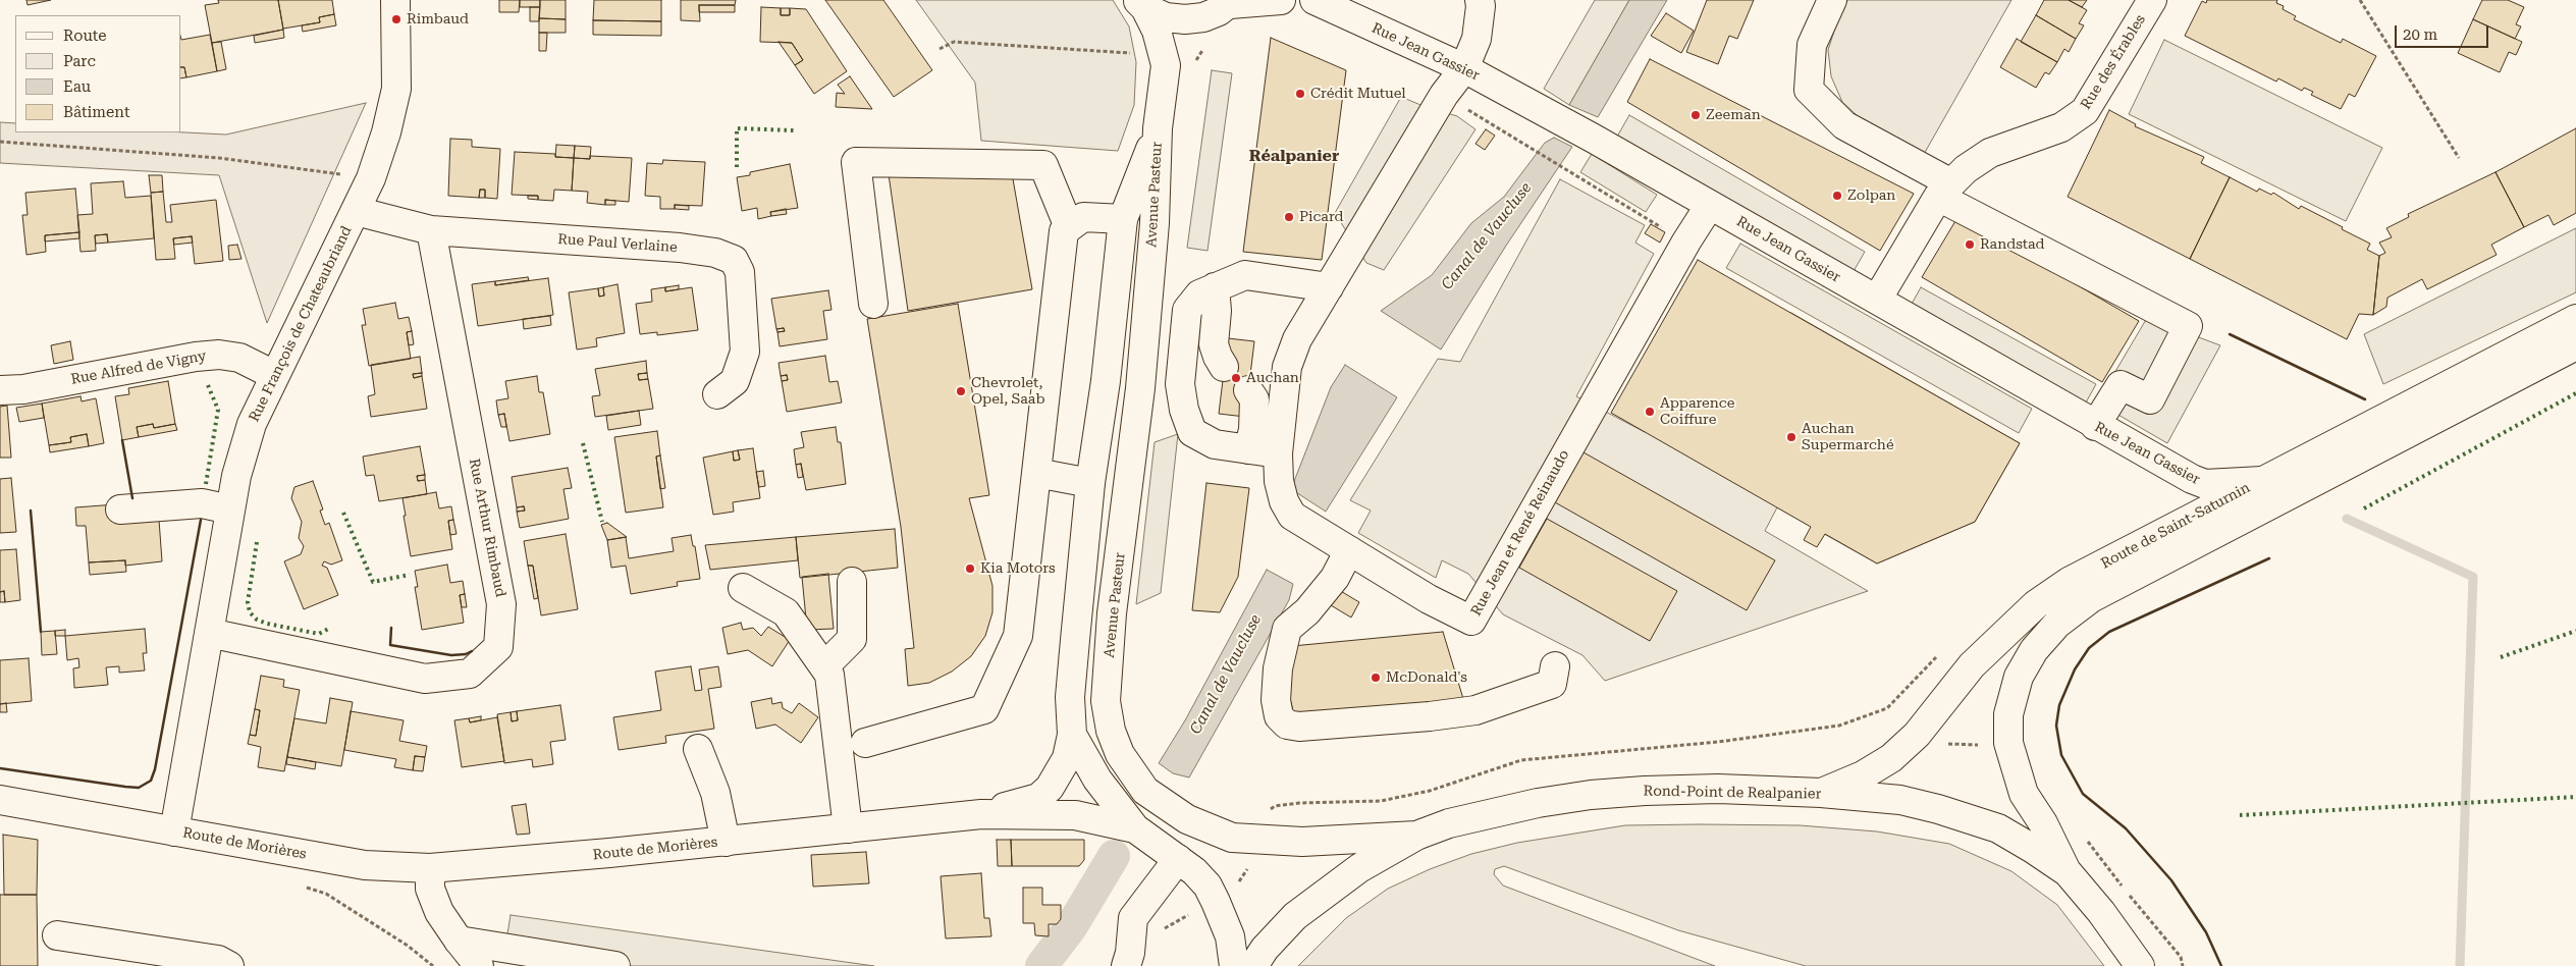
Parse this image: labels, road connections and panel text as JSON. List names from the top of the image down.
{
  "streets": {
    "main road": [
      "Rue Jean Gassier",
      "Rue des Érables",
      "Avenue Pasteur",
      "Rue Paul Verlaine",
      "Rue François de Chateaubriand",
      "Rue Alfred de Vigny",
      "Route de Saint-Saturnin",
      "Rue Arthur Rimbaud",
      "Rue Jean et René Reinaudo",
      "Rond-Point de Realpanier",
      "Route de Morières"
    ]
  },
  "crossings": [
    ["Rue Jean Gassier", "Rue des Érables"],
    ["Rue Jean Gassier", "Route de Saint-Saturnin"],
    ["Rue Jean Gassier", "Rue Jean et René Reinaudo"],
    ["Avenue Pasteur", "Rond-Point de Realpanier"],
    ["Avenue Pasteur", "Route de Morières"],
    ["Rue Paul Verlaine", "Rue François de Chateaubriand"],
    ["Rue Paul Verlaine", "Rue Arthur Rimbaud"],
    ["Rue François de Chateaubriand", "Rue Alfred de Vigny"],
    ["Rue François de Chateaubriand", "Rue Arthur Rimbaud"],
    ["Rue François de Chateaubriand", "Route de Morières"],
    ["Route de Saint-Saturnin", "Rond-Point de Realpanier"]
  ],
  "districts": ["Réalpanier"],
  "water": ["Canal de Vaucluse"],
  "places": [
    "Rimbaud",
    "Crédit Mutuel",
    "Zeeman",
    "Zolpan",
    "Picard",
    "Randstad",
    "Auchan",
    "Chevrolet, Opel, Saab",
    "Apparence Coiffure",
    "Auchan Supermarché",
    "Kia Motors",
    "McDonald's"
  ],
  "legend": [
    "Route",
    "Parc",
    "Eau",
    "Bâtiment"
  ],
  "scale_bar": "20 m"
}
